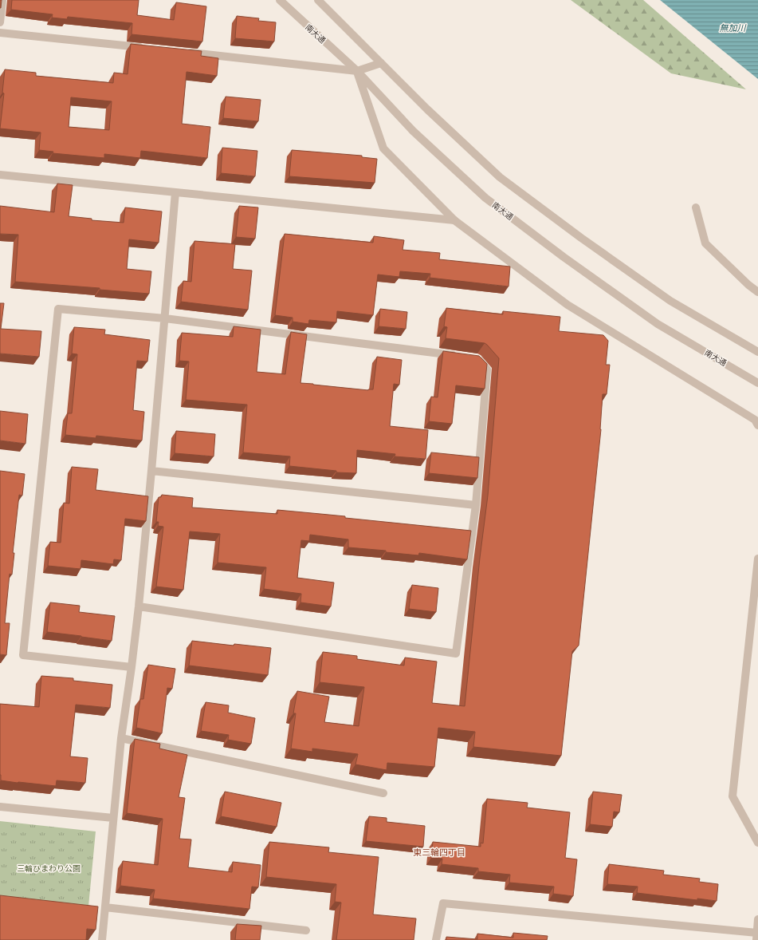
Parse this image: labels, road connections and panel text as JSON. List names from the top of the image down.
{
  "streets": {
    "street": ["南大通"]
  },
  "districts": ["東三輪四丁目"],
  "water": ["無加川"],
  "parks": ["三輪ひまわり公園"]
}
